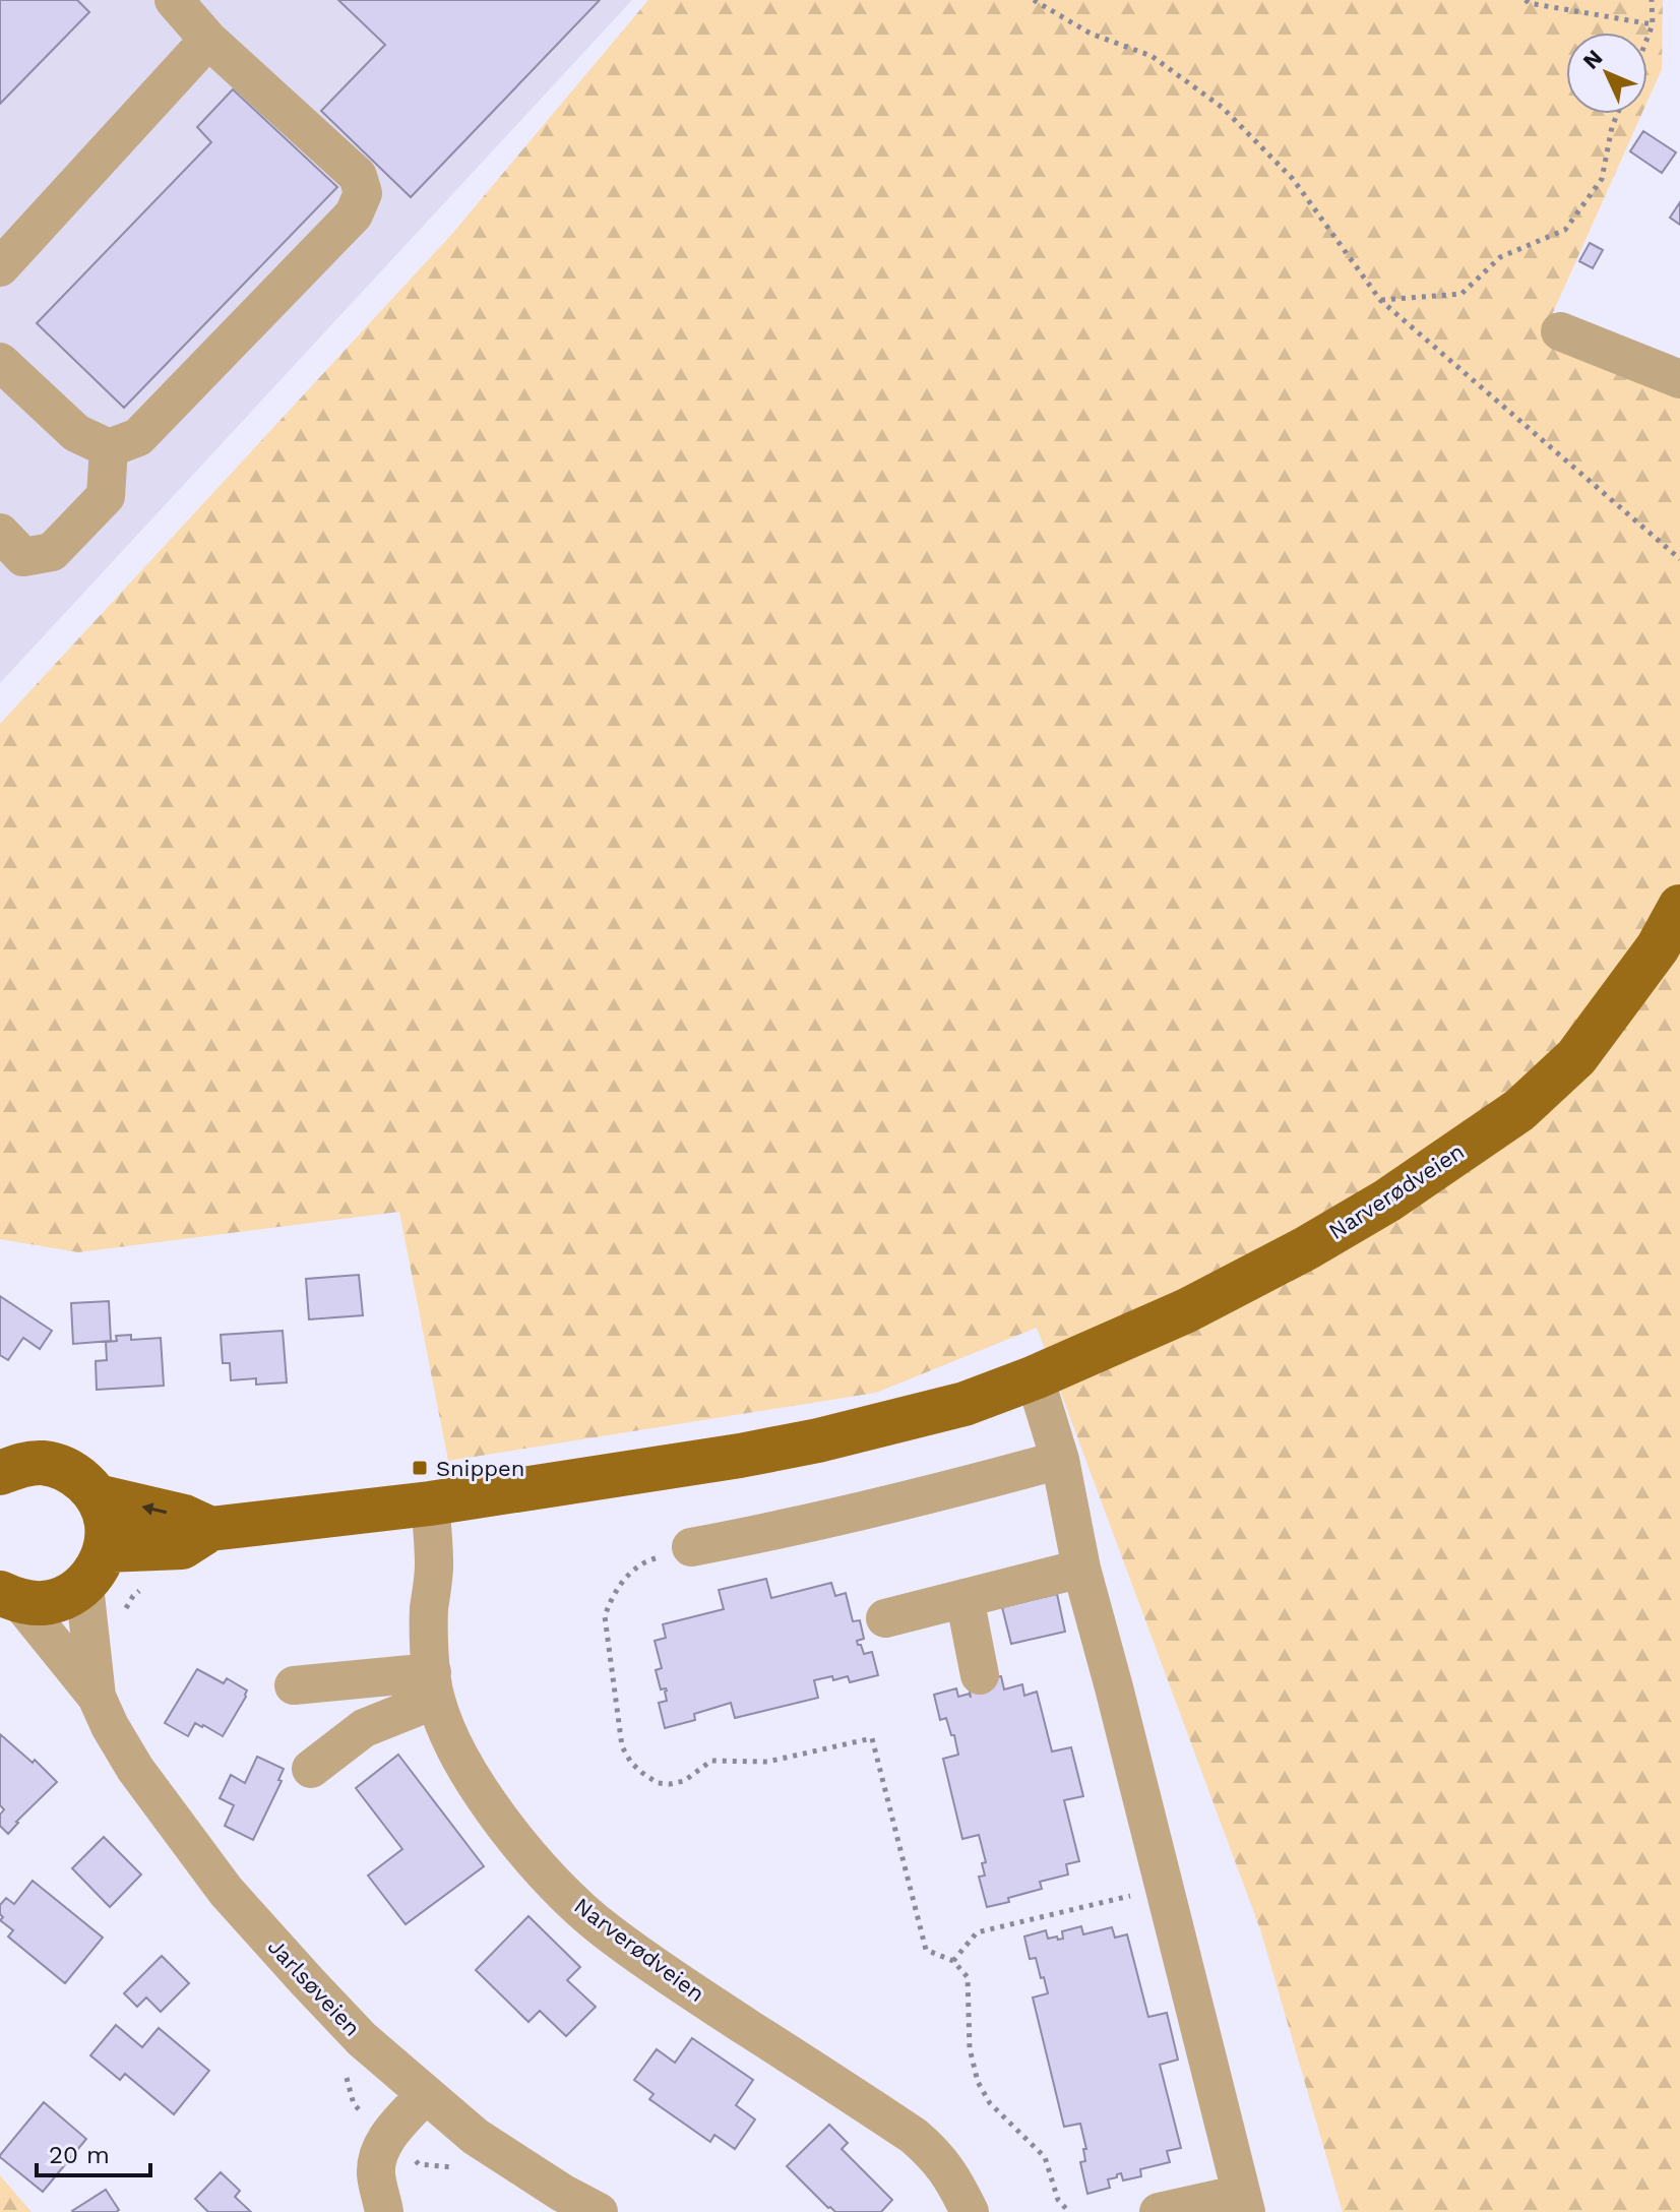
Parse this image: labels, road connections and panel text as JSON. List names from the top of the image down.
{
  "streets": {
    "main road": ["Narverødveien"],
    "street": ["Jarlsøveien"]
  },
  "crossings": [
    ["Narverødveien", "Jarlsøveien"]
  ],
  "places": {
    "transit": ["Snippen"]
  },
  "scale_bar": "20 m",
  "north": "top left"
}
